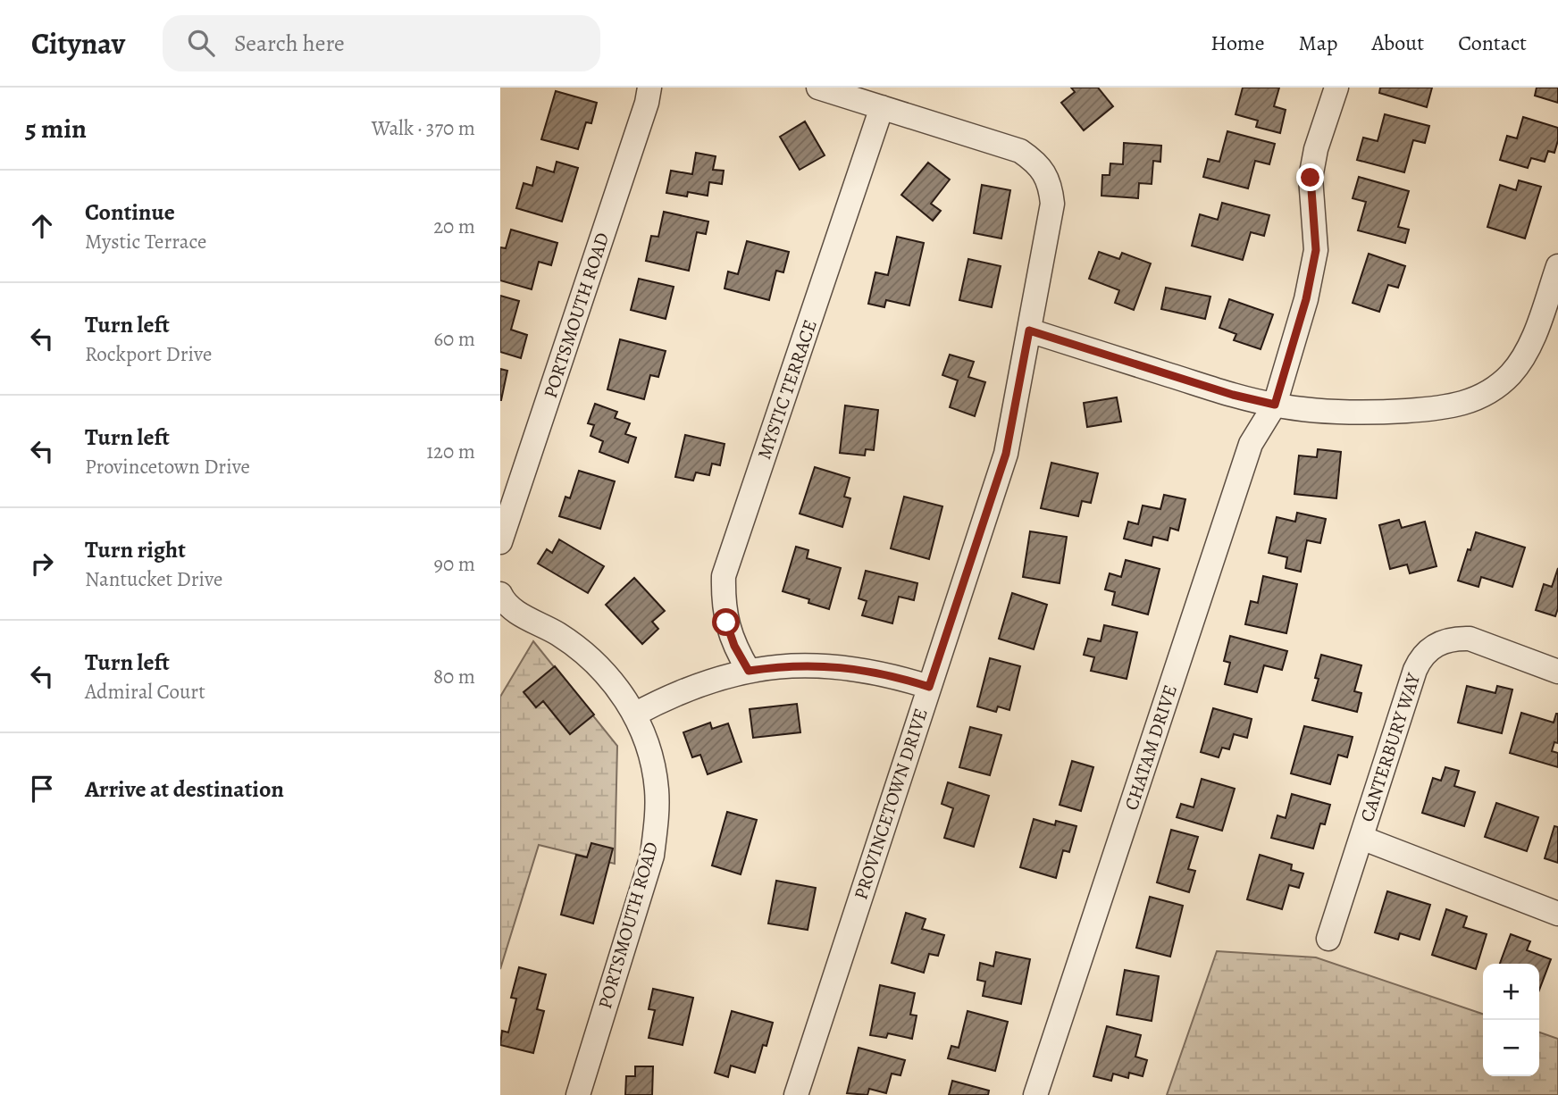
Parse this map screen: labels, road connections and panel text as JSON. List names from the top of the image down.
{
  "streets": {
    "street": [
      "PORTSMOUTH ROAD",
      "MYSTIC TERRACE",
      "CHATAM DRIVE",
      "CANTERBURY WAY",
      "PROVINCETOWN DRIVE"
    ]
  },
  "crossings": [
    ["MYSTIC TERRACE", "PROVINCETOWN DRIVE"]
  ],
  "page": {
    "header": "Citynav",
    "search": "Search here",
    "nav": [
      "Home",
      "Map",
      "About",
      "Contact"
    ],
    "heading": ["5 min", "Walk · 370 m"],
    "list": [
      ["Continue", "Mystic Terrace", "20 m"],
      ["Turn left", "Rockport Drive", "60 m"],
      ["Turn left", "Provincetown Drive", "120 m"],
      ["Turn right", "Nantucket Drive", "90 m"],
      ["Turn left", "Admiral Court", "80 m"],
      "Arrive at destination"
    ],
    "map_buttons": ["+", "−"]
  }
}
